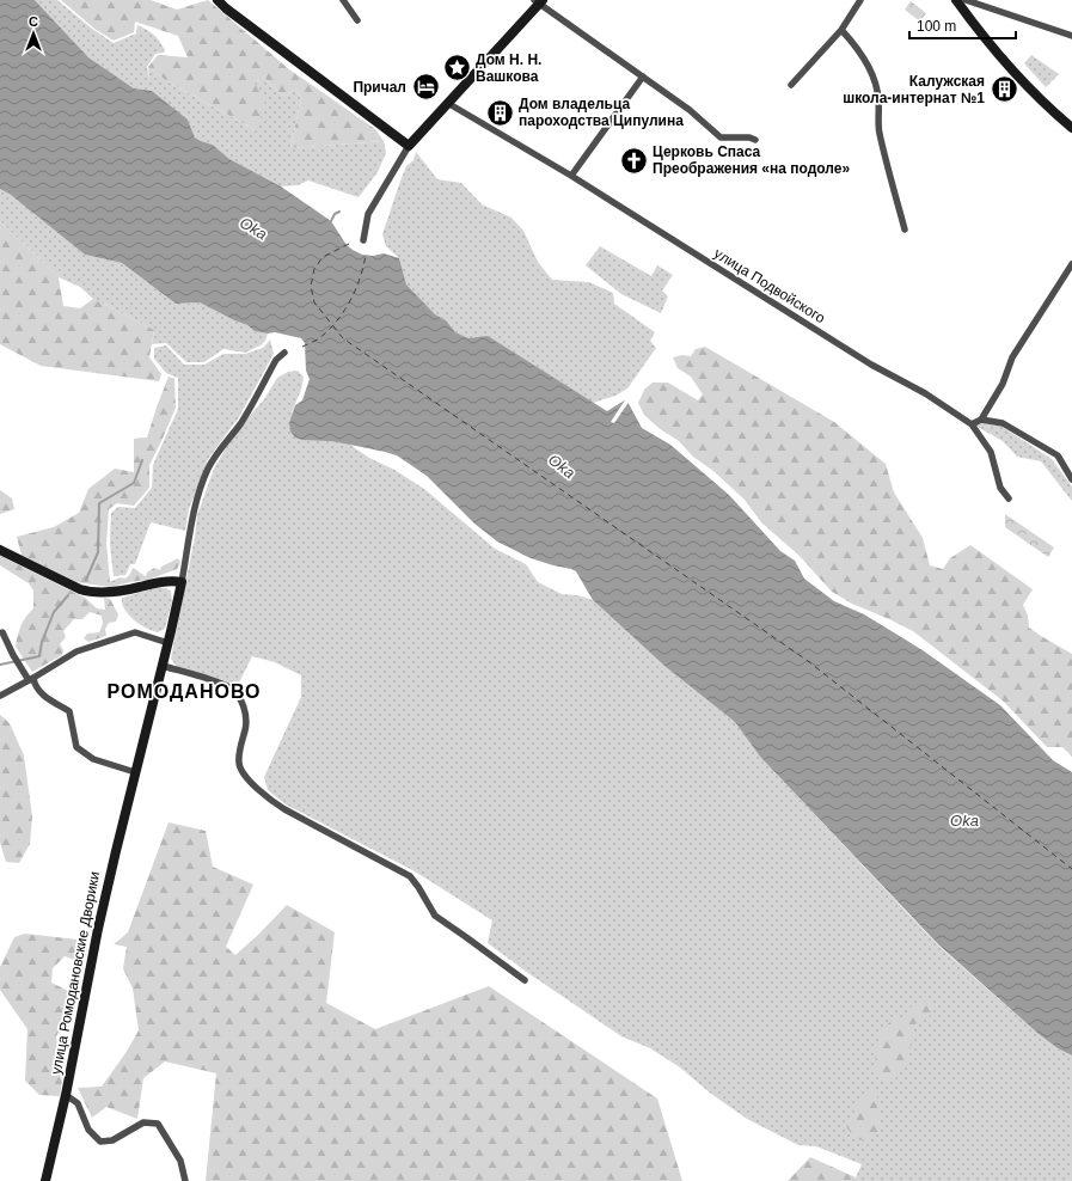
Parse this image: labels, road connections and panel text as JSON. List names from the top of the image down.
{
  "streets": {
    "street": ["улица Подвойского", "улица Ромодановские Дворики"]
  },
  "districts": ["РОМОДАНОВО"],
  "water": ["Oka"],
  "places": {
    "place": ["Дом Н. Н. Вашкова"],
    "hotel": ["Причал"],
    "building": ["Калужская школа-интернат №1", "Дом владельца пароходства Ципулина"],
    "church": ["Церковь Спаса Преображения «на подоле»"]
  },
  "scale_bar": "100 m",
  "north": "top"
}
